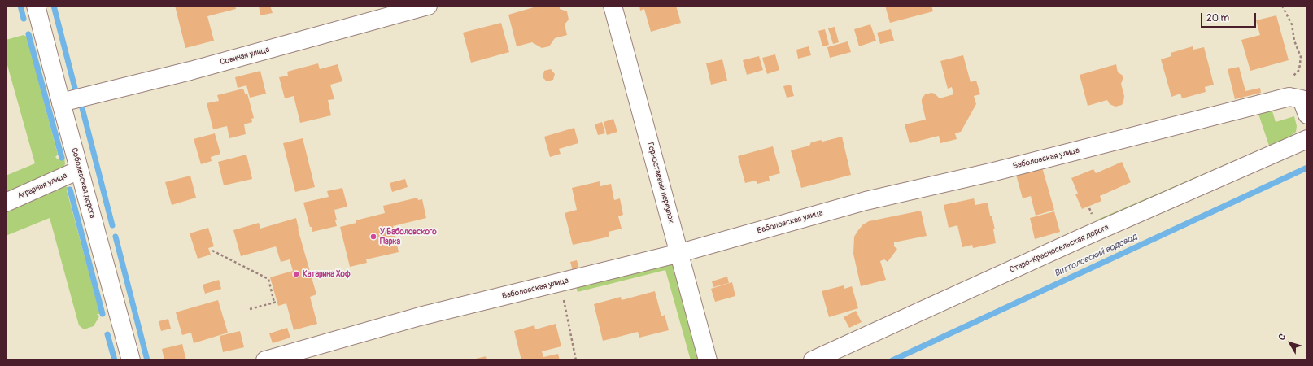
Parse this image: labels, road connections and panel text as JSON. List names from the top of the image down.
{
  "streets": {
    "street": [
      "Совиная улица",
      "Баболовская улица",
      "Соболевская дорога",
      "Горностаевый переулок",
      "Аграрная улица",
      "Старо-Красносельская дорога"
    ]
  },
  "crossings": [
    ["Совиная улица", "Соболевская дорога"],
    ["Баболовская улица", "Горностаевый переулок"],
    ["Соболевская дорога", "Аграрная улица"]
  ],
  "water": ["Виттоловский водовод"],
  "places": ["У Баболовского Парка", "Катарина Хоф"],
  "scale_bar": "20 m",
  "north": "top left"
}
